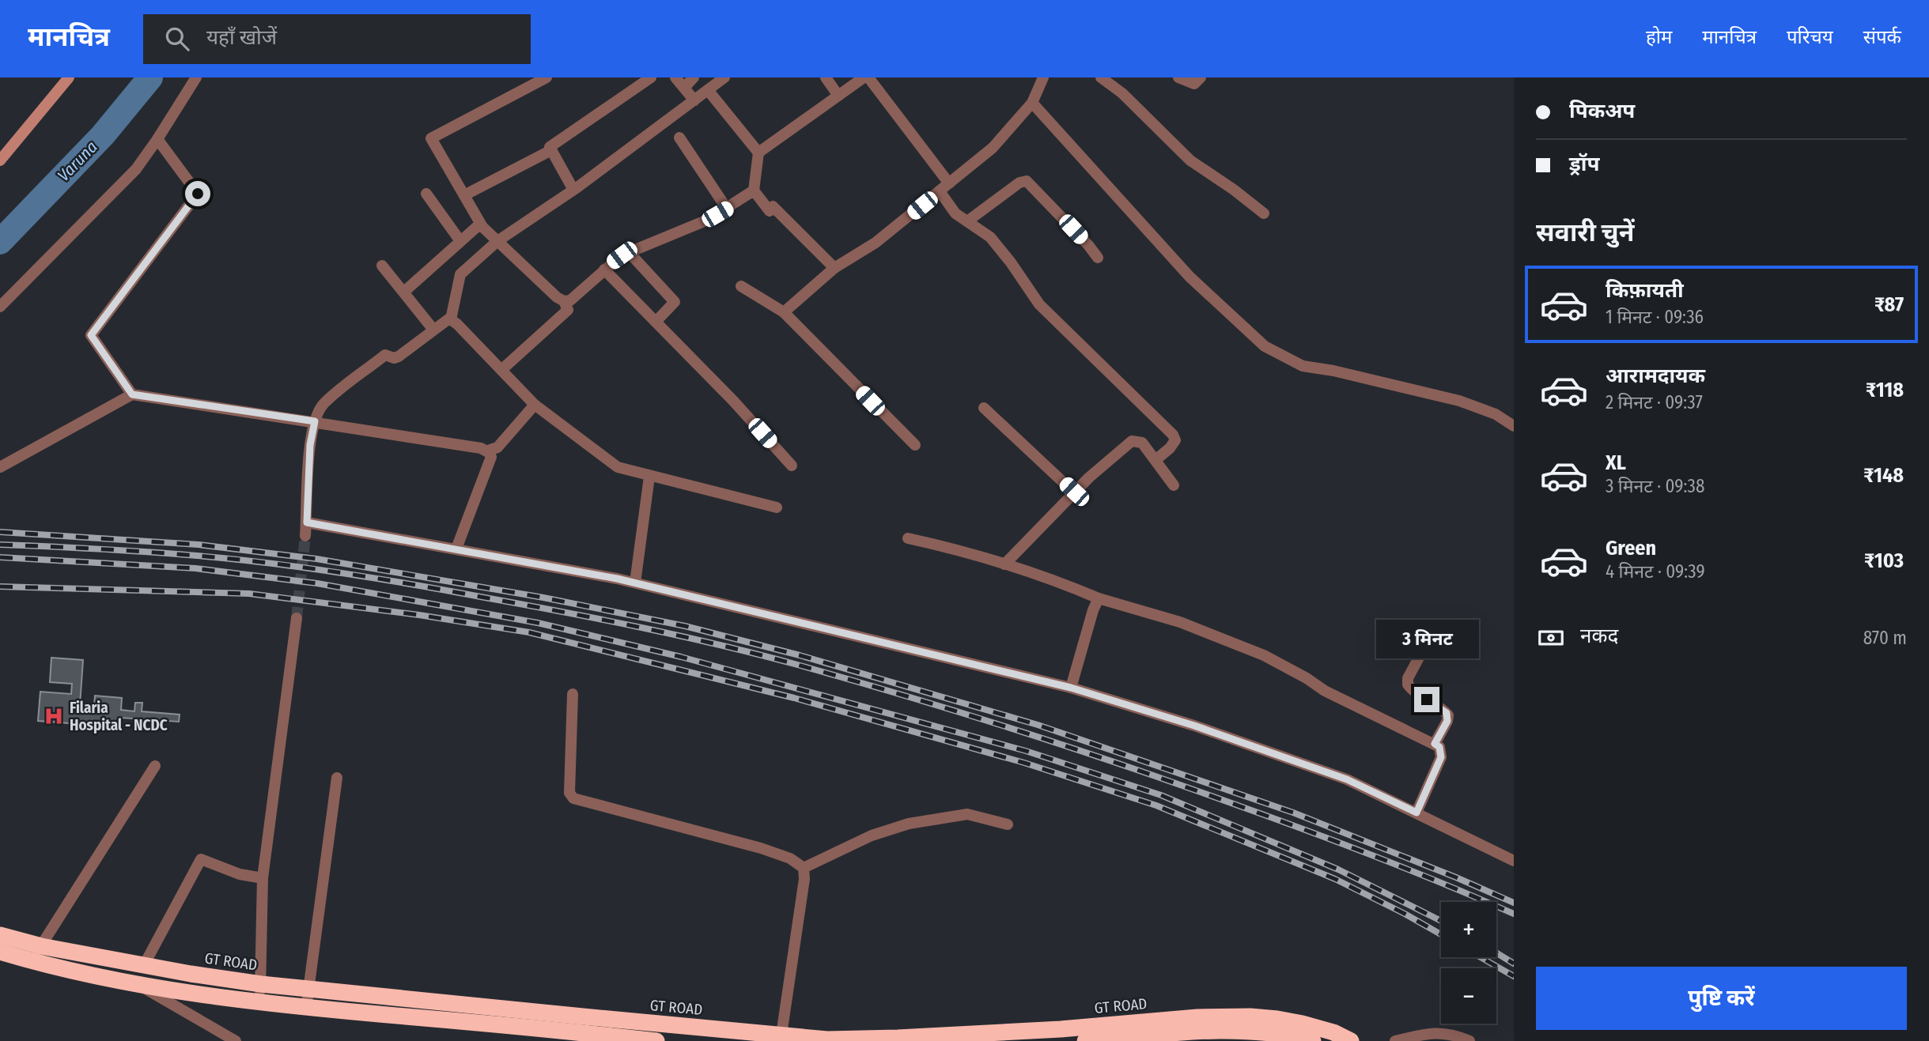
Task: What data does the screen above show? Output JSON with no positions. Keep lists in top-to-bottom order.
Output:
{
  "streets": {
    "highway": ["GT ROAD"]
  },
  "water": ["Varuna"],
  "places": {
    "hospital": ["Filaria Hospital - NCDC"]
  },
  "page": {
    "header": "मानचित्र",
    "search": "यहाँ खोजें",
    "nav": [
      "होम",
      "मानचित्र",
      "परिचय",
      "संपर्क"
    ],
    "banner": ["पिकअप", "ड्रॉप"],
    "heading": "सवारी चुनें",
    "list": [
      {
        "name": "किफ़ायती",
        "note": "1 मिनट · 09:36",
        "value": "₹87"
      },
      {
        "name": "आरामदायक",
        "note": "2 मिनट · 09:37",
        "value": "₹118"
      },
      {
        "name": "XL",
        "note": "3 मिनट · 09:38",
        "value": "₹148"
      },
      {
        "name": "Green",
        "note": "4 मिनट · 09:39",
        "value": "₹103"
      }
    ],
    "pay": ["नकद", "870 m"],
    "bubble": "3 मिनट",
    "map_buttons": ["+", "−"],
    "buttons": "पुष्टि करें"
  }
}
